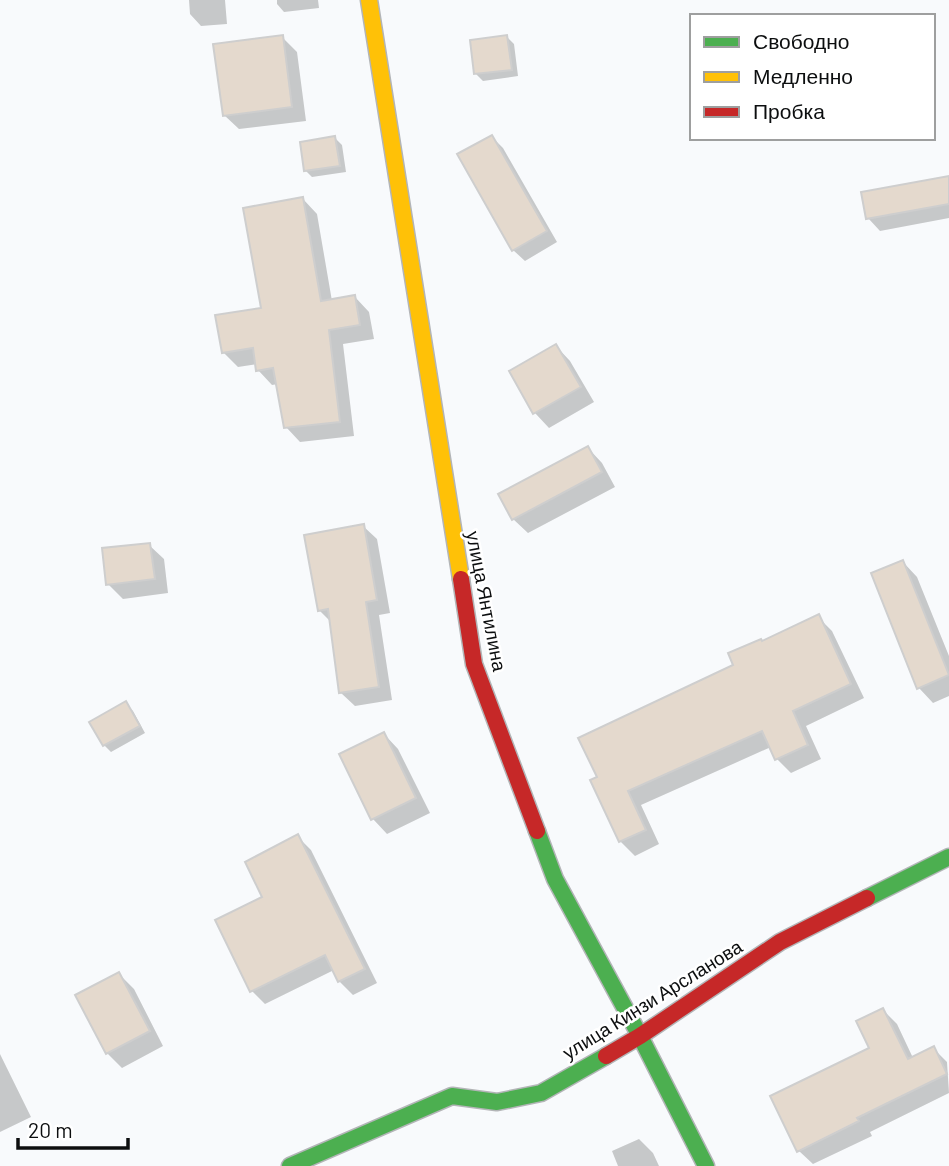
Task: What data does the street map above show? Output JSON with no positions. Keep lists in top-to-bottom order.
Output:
{
  "streets": {
    "street": ["улица Янтилина", "улица Кинзи Арсланова"]
  },
  "crossings": [
    ["улица Янтилина", "улица Кинзи Арсланова"]
  ],
  "legend": ["Свободно", "Медленно", "Пробка"],
  "scale_bar": "20 m"
}
